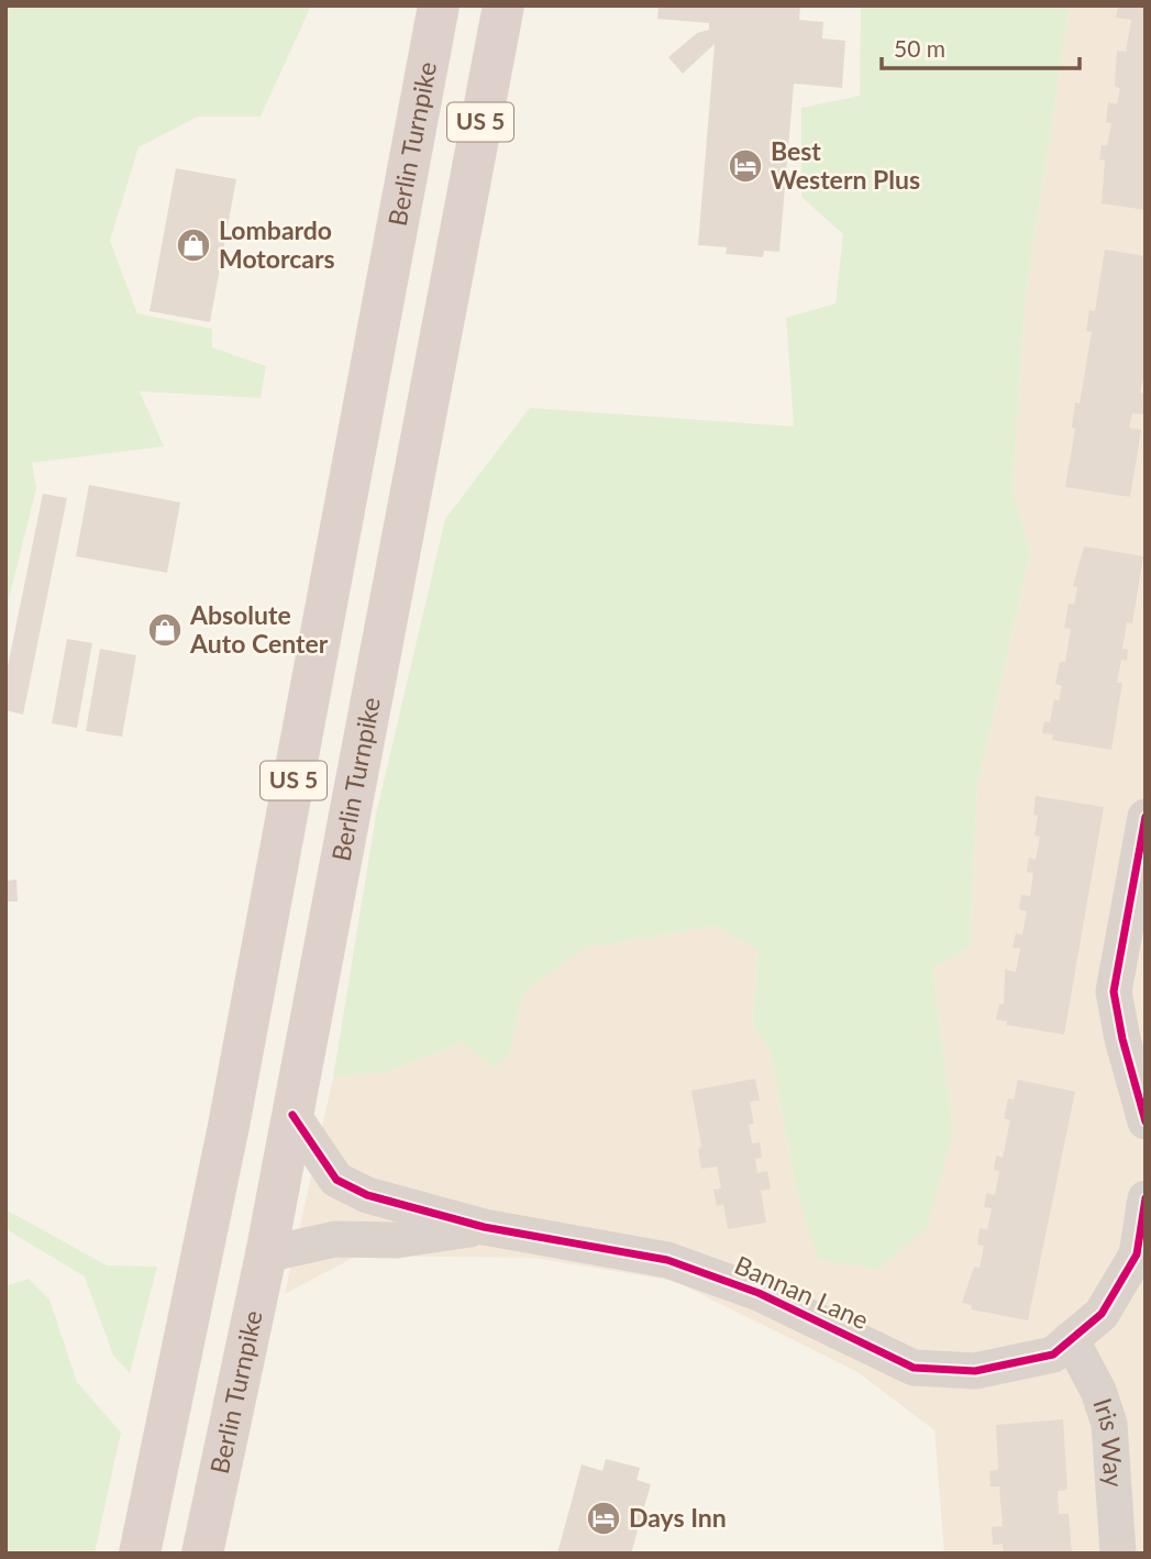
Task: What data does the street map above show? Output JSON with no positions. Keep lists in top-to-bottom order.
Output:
{
  "streets": {
    "highway": ["US 5", "Berlin Turnpike"],
    "street": ["Bannan Lane", "Iris Way"]
  },
  "crossings": [
    ["Berlin Turnpike", "Bannan Lane"],
    ["Bannan Lane", "Iris Way"]
  ],
  "places": {
    "hotel": ["Best Western Plus", "Days Inn"],
    "shop": ["Lombardo Motorcars", "Absolute Auto Center"]
  },
  "scale_bar": "50 m"
}
